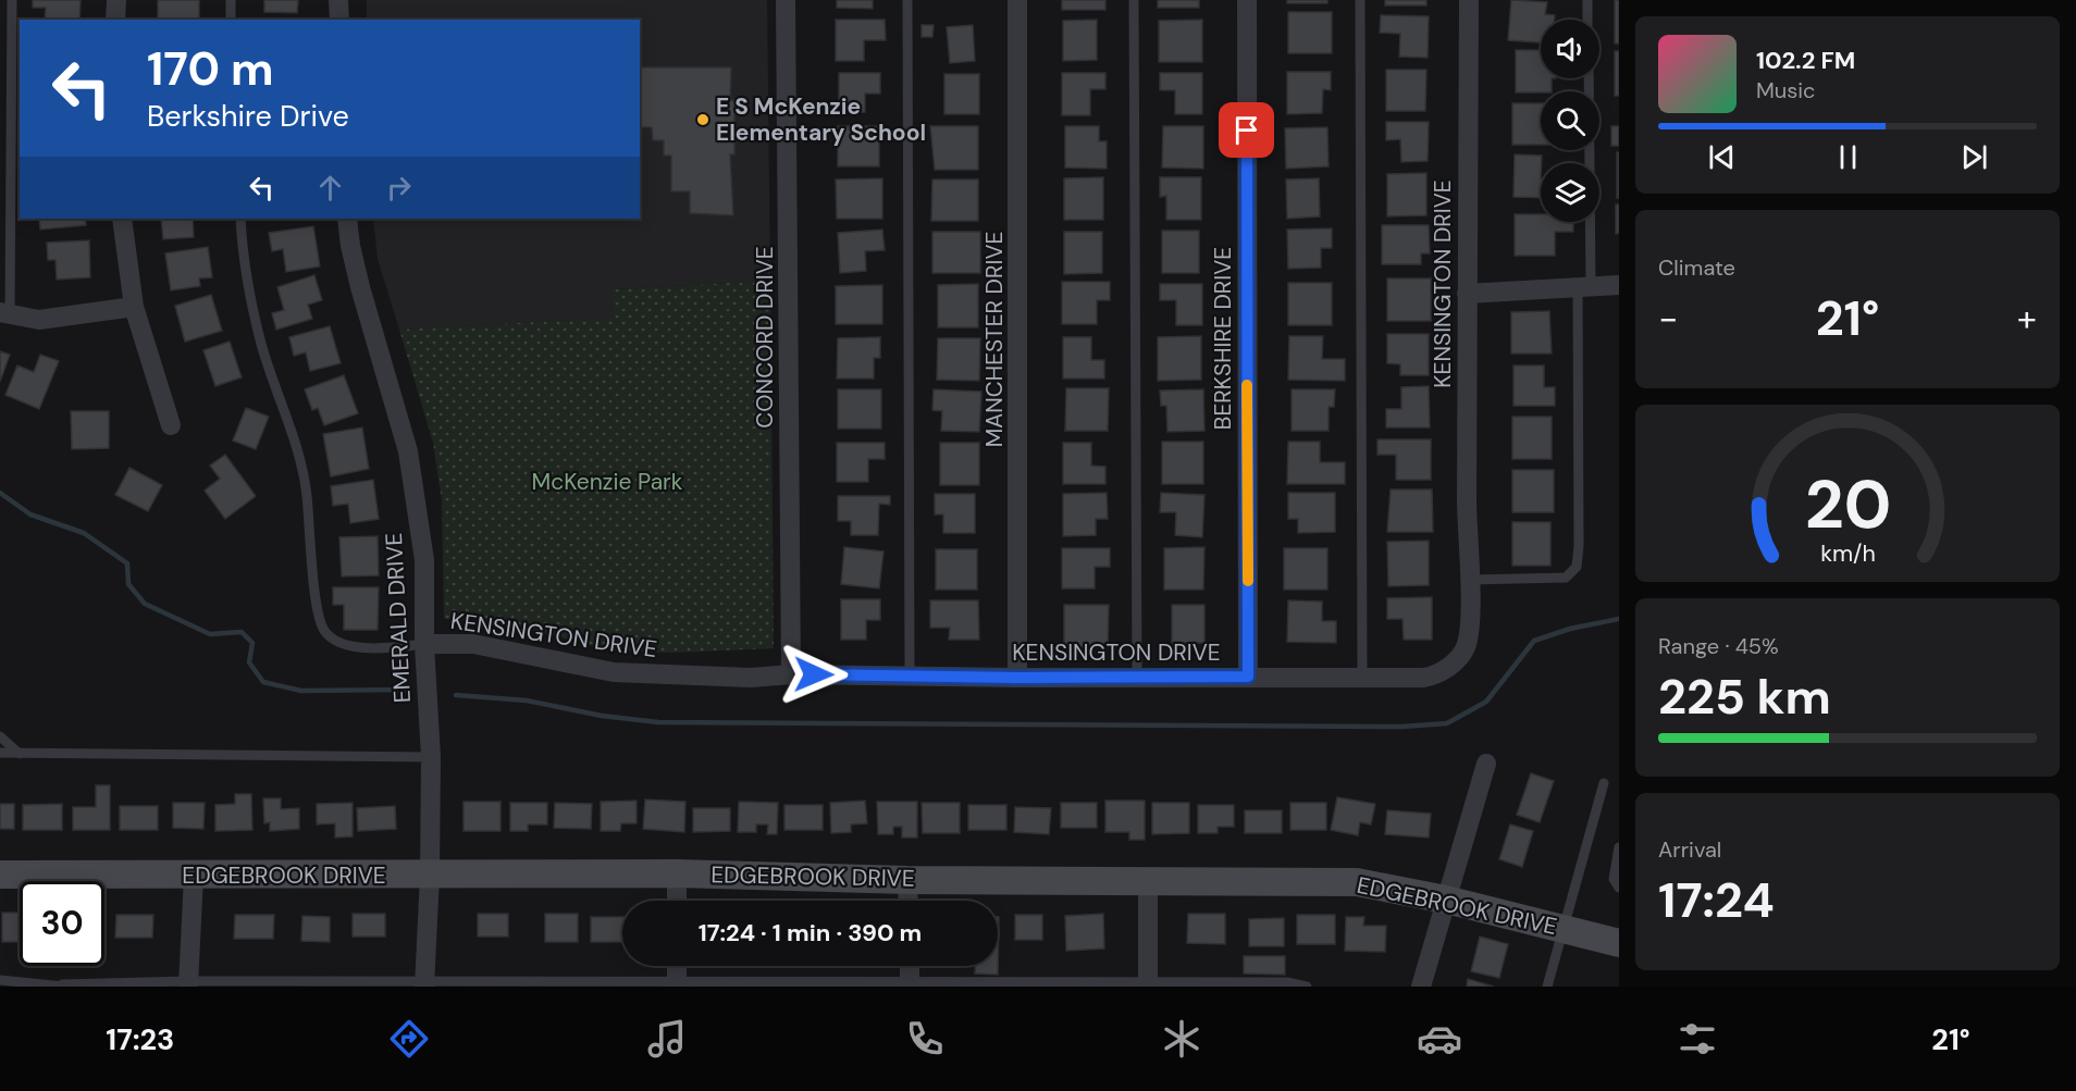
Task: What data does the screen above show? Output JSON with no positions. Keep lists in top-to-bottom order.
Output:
{
  "streets": {
    "street": [
      "KENSINGTON DRIVE",
      "CONCORD DRIVE",
      "BERKSHIRE DRIVE",
      "MANCHESTER DRIVE",
      "EMERALD DRIVE",
      "EDGEBROOK DRIVE"
    ]
  },
  "crossings": [
    ["KENSINGTON DRIVE", "CONCORD DRIVE"],
    ["KENSINGTON DRIVE", "BERKSHIRE DRIVE"],
    ["KENSINGTON DRIVE", "MANCHESTER DRIVE"],
    ["KENSINGTON DRIVE", "EMERALD DRIVE"],
    ["EMERALD DRIVE", "EDGEBROOK DRIVE"]
  ],
  "parks": ["McKenzie Park"],
  "places": ["E S McKenzie Elementary School"],
  "page": {
    "turn": ["170 m", "Berkshire Drive"],
    "song": ["102.2 FM", "Music"],
    "tile": [
      "Climate",
      ["Range · 45%", "225 km"],
      ["Arrival", "17:24"]
    ],
    "heat": ["−", "21°", "+"],
    "limit": "30",
    "trip": "17:24 · 1 min · 390 m",
    "tabs": ["17:23", "21°"],
    "gauge": ["20", "km/h"]
  }
}
